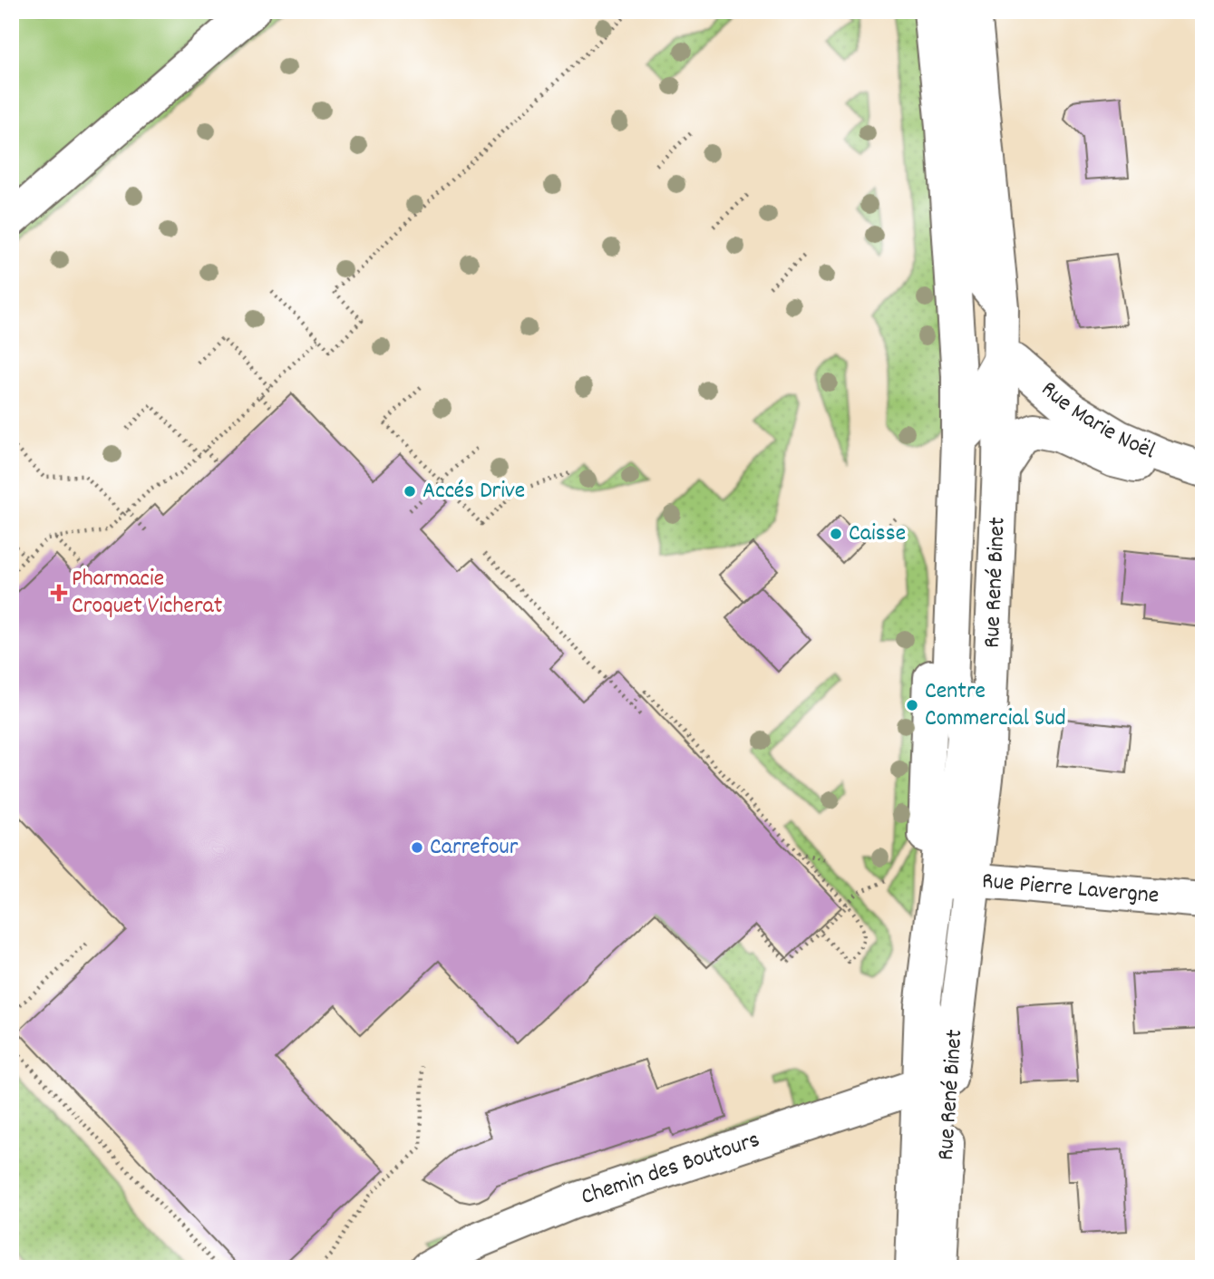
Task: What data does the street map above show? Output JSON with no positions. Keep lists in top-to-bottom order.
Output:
{
  "streets": {
    "street": [
      "Rue Marie Noël",
      "Rue René Binet",
      "Rue Pierre Lavergne",
      "Chemin des Boutours"
    ]
  },
  "crossings": [
    ["Rue Marie Noël", "Rue René Binet"],
    ["Rue René Binet", "Rue Pierre Lavergne"],
    ["Rue René Binet", "Chemin des Boutours"]
  ],
  "places": {
    "other": [
      "Accés Drive",
      "Caisse",
      "Centre Commercial Sud",
      "Carrefour"
    ],
    "health": ["Pharmacie Croquet Vicherat"]
  }
}
